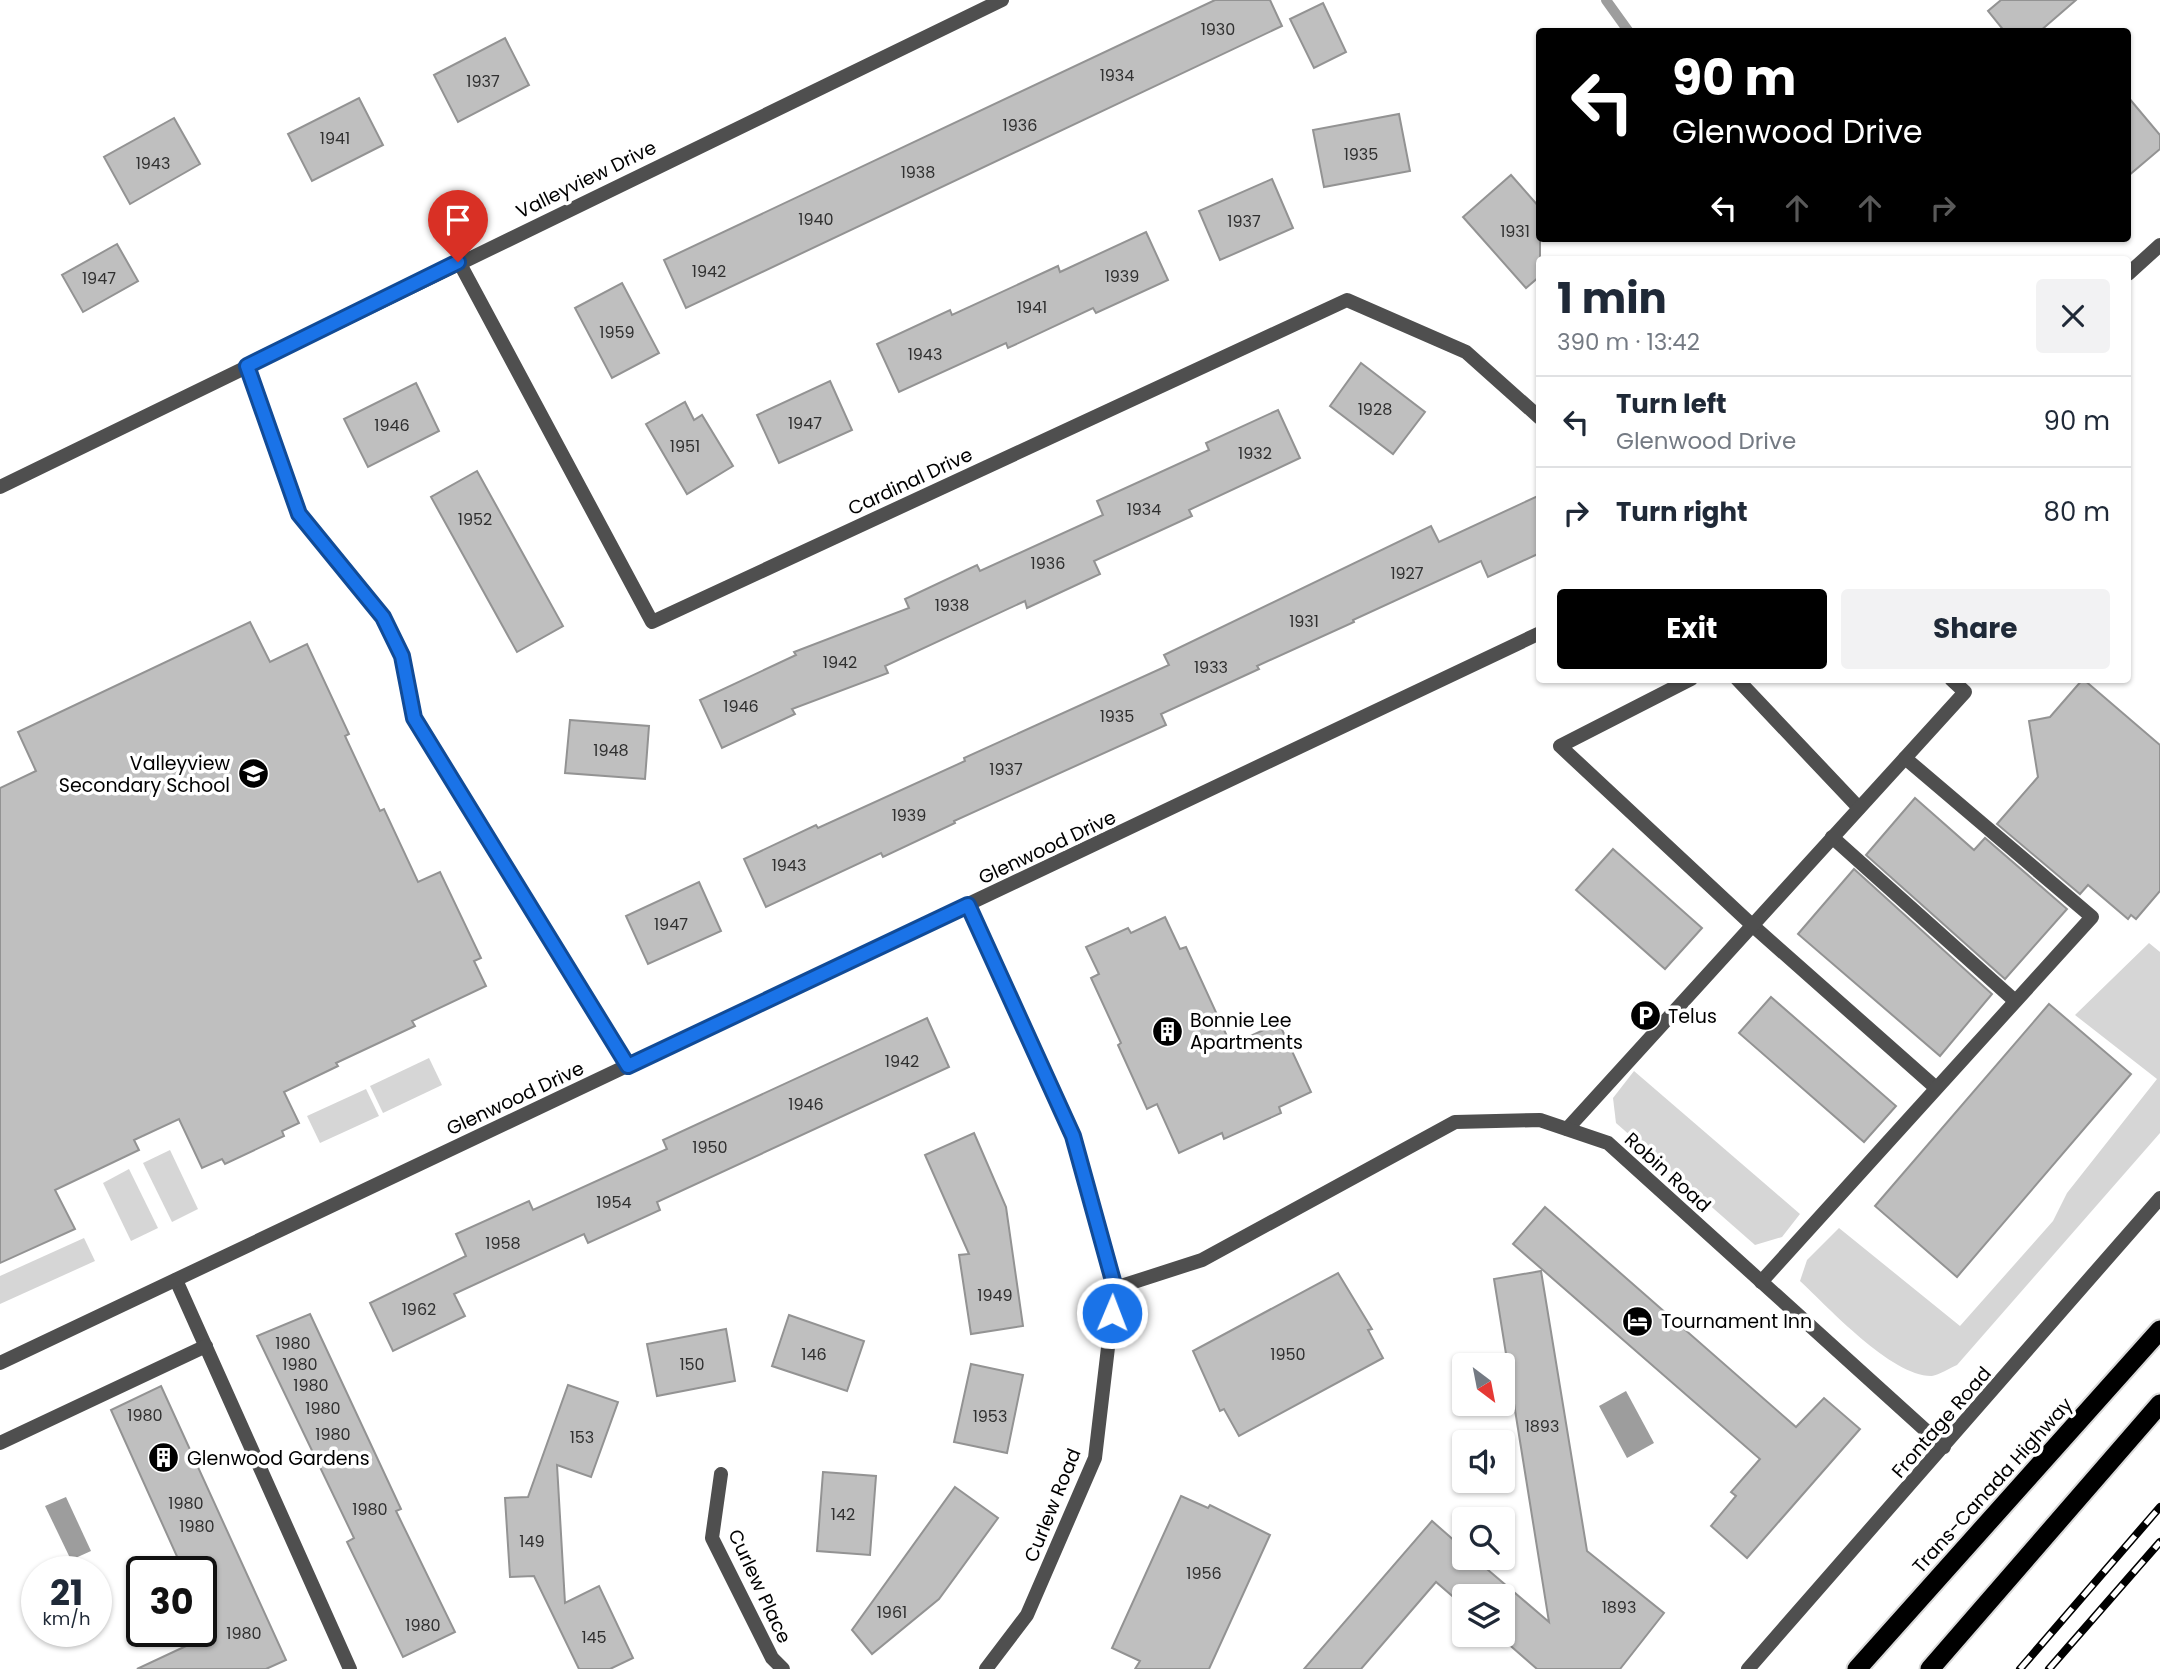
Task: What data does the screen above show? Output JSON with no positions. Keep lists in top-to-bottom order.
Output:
{
  "streets": {
    "highway": ["Trans-Canada Highway"],
    "street": [
      "Valleyview Drive",
      "Cardinal Drive",
      "Glenwood Drive",
      "Robin Road",
      "Frontage Road",
      "Curlew Road",
      "Curlew Place"
    ]
  },
  "crossings": [
    ["Valleyview Drive", "Cardinal Drive"],
    ["Glenwood Drive", "Curlew Road"],
    ["Robin Road", "Frontage Road"],
    ["Robin Road", "Curlew Road"]
  ],
  "places": {
    "school or university": ["Valleyview Secondary School"],
    "parking": ["Telus"],
    "building": ["Bonnie Lee Apartments", "Glenwood Gardens"],
    "hotel": ["Tournament Inn"]
  },
  "house_numbers": [
    "1930",
    "1934",
    "1937",
    "1936",
    "1941",
    "1935",
    "1943",
    "1938",
    "1940",
    "1937",
    "1931",
    "1942",
    "1939",
    "1947",
    "1941",
    "1959",
    "1943",
    "1928",
    "1947",
    "1946",
    "1951",
    "1932",
    "1934",
    "1952",
    "1936",
    "1927",
    "1938",
    "1931",
    "1942",
    "1933",
    "1946",
    "1935",
    "1948",
    "1937",
    "1939",
    "1943",
    "1947",
    "1942",
    "1946",
    "1950",
    "1954",
    "1958",
    "1949",
    "1962",
    "1980",
    "146",
    "1950",
    "1980",
    "150",
    "1980",
    "1980",
    "1980",
    "1953",
    "1893",
    "1980",
    "153",
    "1980",
    "1980",
    "142",
    "1980",
    "149",
    "1956",
    "1893",
    "1961",
    "1980",
    "1980",
    "145"
  ],
  "north": "bottom right",
  "page": {
    "turn": ["90 m", "Glenwood Drive"],
    "heading": ["1 min", "390 m · 13:42"],
    "list": [
      {
        "name": "Turn left",
        "note": "Glenwood Drive",
        "value": "90 m"
      },
      {
        "name": "Turn right",
        "value": "80 m"
      }
    ],
    "buttons": ["Exit", "Share"],
    "speed": "21 km/h",
    "limit": "30"
  }
}
